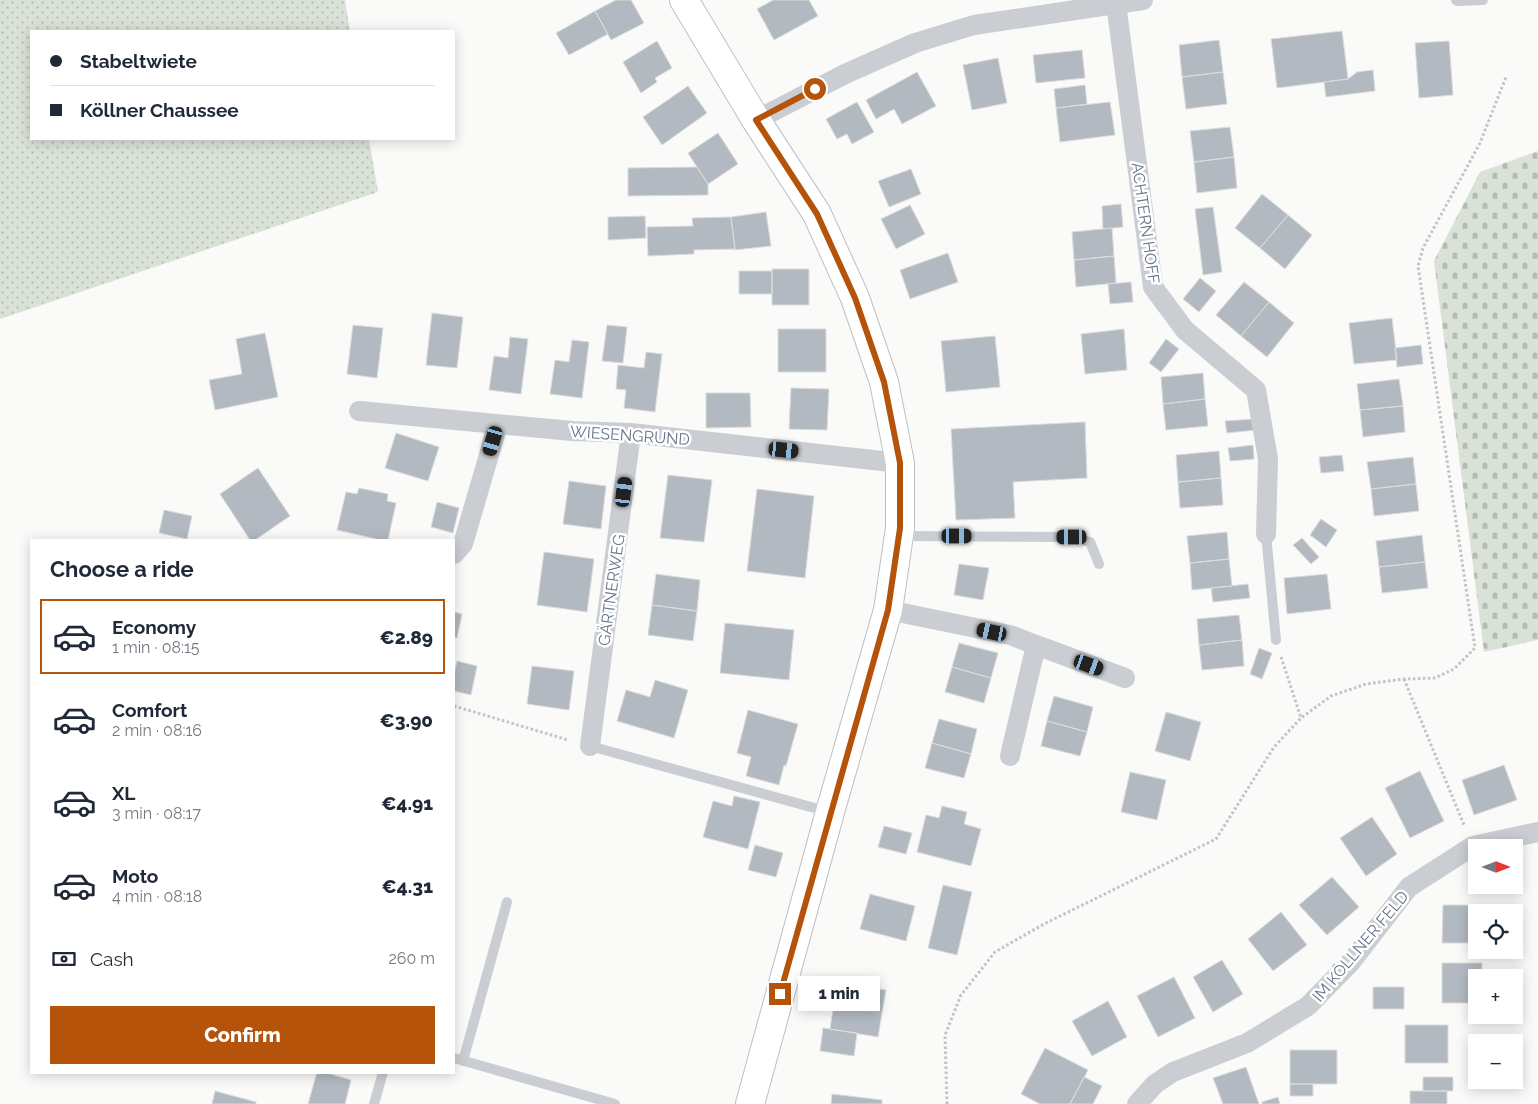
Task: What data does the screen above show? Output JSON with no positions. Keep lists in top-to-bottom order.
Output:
{
  "streets": {
    "street": [
      "ACHTERN HOFF",
      "WIESENGRUND",
      "GÄRTNERWEG",
      "IM KÖLLNER FELD"
    ]
  },
  "crossings": [
    ["WIESENGRUND", "GÄRTNERWEG"]
  ],
  "north": "right",
  "page": {
    "banner": ["Stabeltwiete", "Köllner Chaussee"],
    "heading": "Choose a ride",
    "list": [
      {
        "name": "Economy",
        "note": "1 min · 08:15",
        "value": "€2.89"
      },
      {
        "name": "Comfort",
        "note": "2 min · 08:16",
        "value": "€3.90"
      },
      {
        "name": "XL",
        "note": "3 min · 08:17",
        "value": "€4.91"
      },
      {
        "name": "Moto",
        "note": "4 min · 08:18",
        "value": "€4.31"
      }
    ],
    "map_buttons": ["+", "−"],
    "pay": ["Cash", "260 m"],
    "bubble": "1 min",
    "buttons": "Confirm"
  }
}
